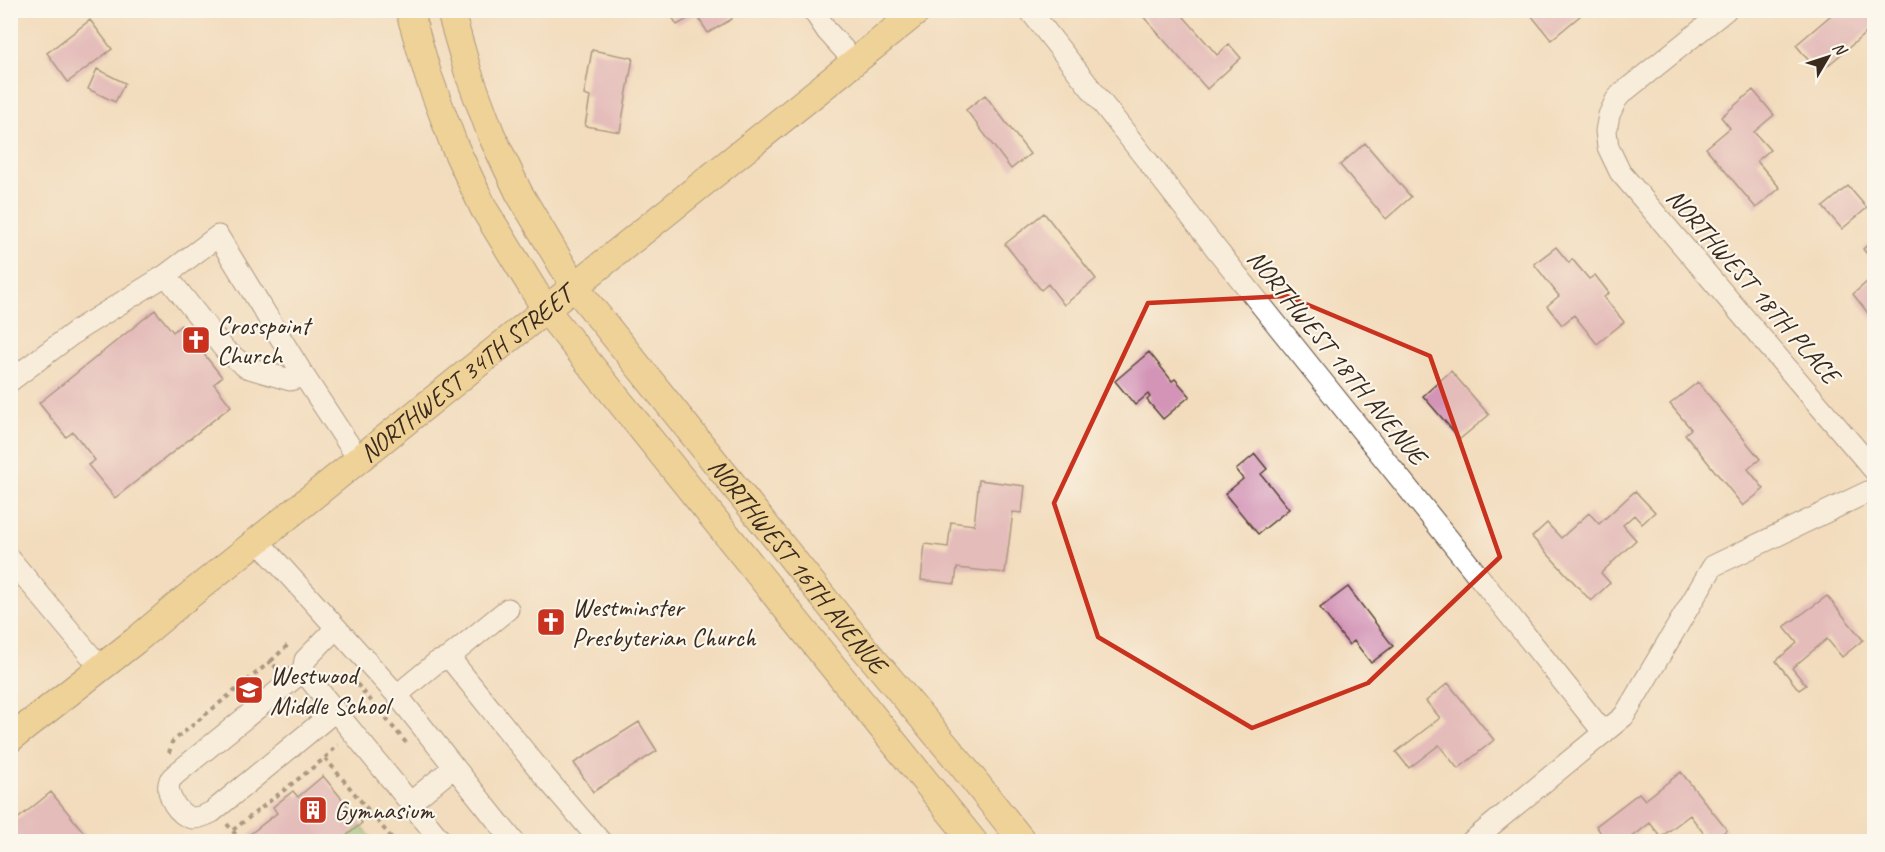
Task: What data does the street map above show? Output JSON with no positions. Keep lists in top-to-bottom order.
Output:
{
  "streets": {
    "main road": ["NORTHWEST 34TH STREET", "NORTHWEST 16TH AVENUE"],
    "street": ["NORTHWEST 18TH PLACE", "NORTHWEST 18TH AVENUE"]
  },
  "crossings": [
    ["NORTHWEST 34TH STREET", "NORTHWEST 16TH AVENUE"]
  ],
  "places": {
    "church": ["Crosspoint Church", "Westminster Presbyterian Church"],
    "school or university": ["Westwood Middle School"],
    "building": ["Gymnasium"]
  },
  "north": "top right"
}
